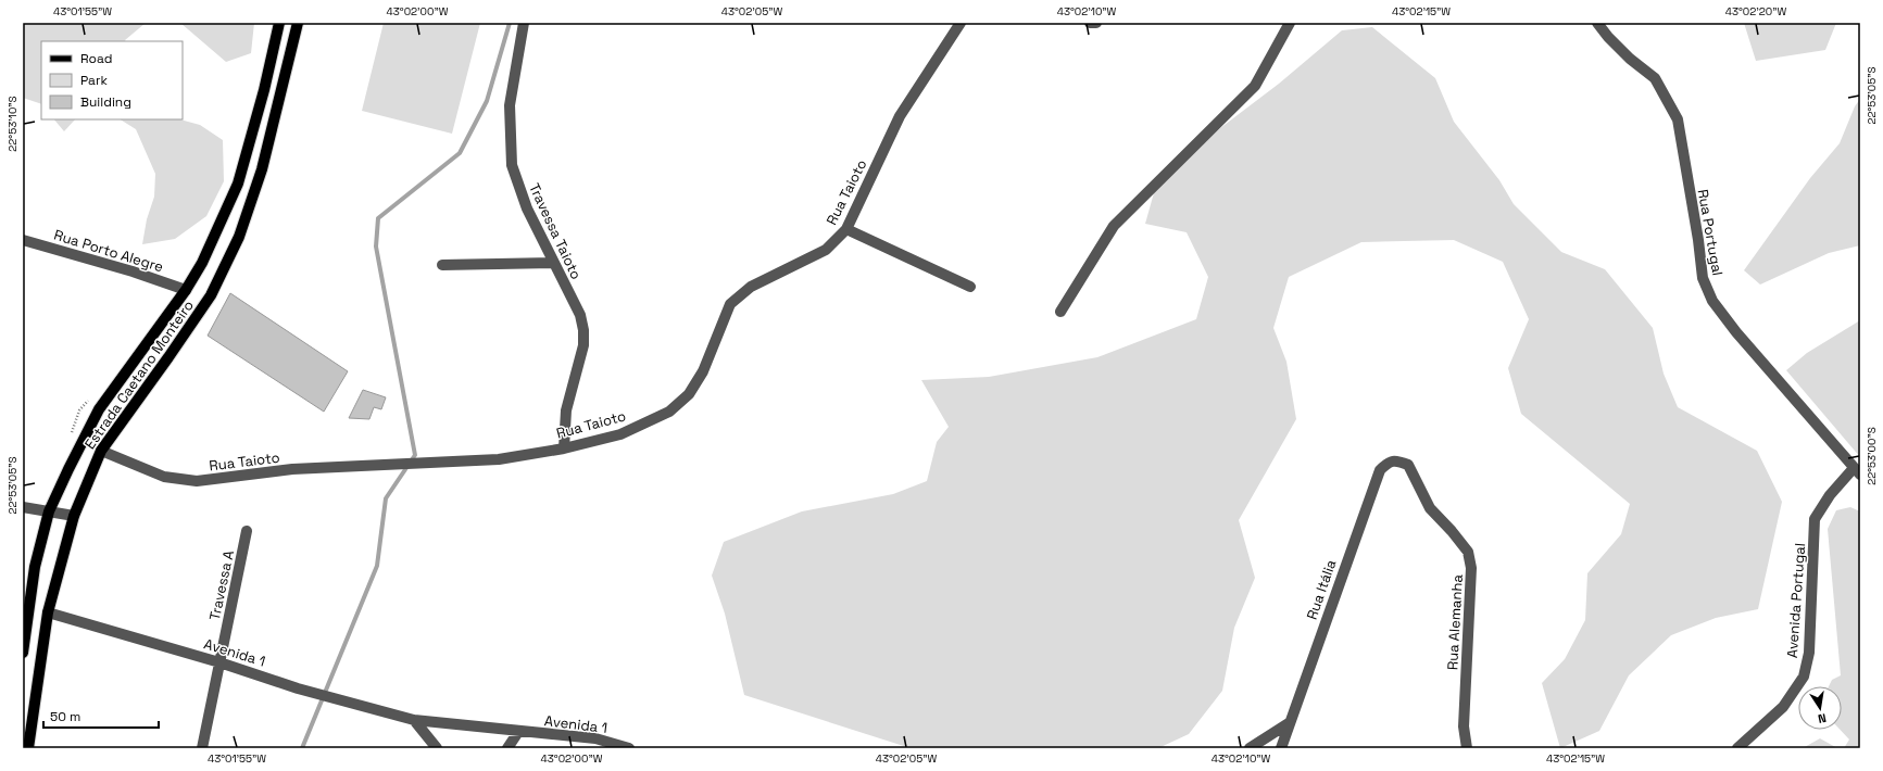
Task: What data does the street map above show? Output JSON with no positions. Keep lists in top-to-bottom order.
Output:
{
  "streets": {
    "main road": ["Estrada Caetano Monteiro"],
    "street": [
      "Rua Taioto",
      "Travessa Taioto",
      "Rua Portugal",
      "Rua Porto Alegre",
      "Travessa A",
      "Rua Itália",
      "Avenida Portugal",
      "Rua Alemanha",
      "Avenida 1"
    ]
  },
  "crossings": [
    ["Rua Taioto", "Travessa Taioto"],
    ["Rua Taioto", "Estrada Caetano Monteiro"],
    ["Rua Portugal", "Avenida Portugal"],
    ["Rua Porto Alegre", "Estrada Caetano Monteiro"],
    ["Estrada Caetano Monteiro", "Avenida 1"],
    ["Travessa A", "Avenida 1"],
    ["Rua Itália", "Rua Alemanha"]
  ],
  "legend": ["Road", "Park", "Building"],
  "scale_bar": "50 m",
  "north": "bottom",
  "coordinates": [
    "43°01'55\"W",
    "43°02'00\"W",
    "43°02'05\"W",
    "43°02'10\"W",
    "43°02'15\"W",
    "43°02'20\"W",
    "22°53'05\"S",
    "22°53'10\"S",
    "22°53'00\"S"
  ]
}
